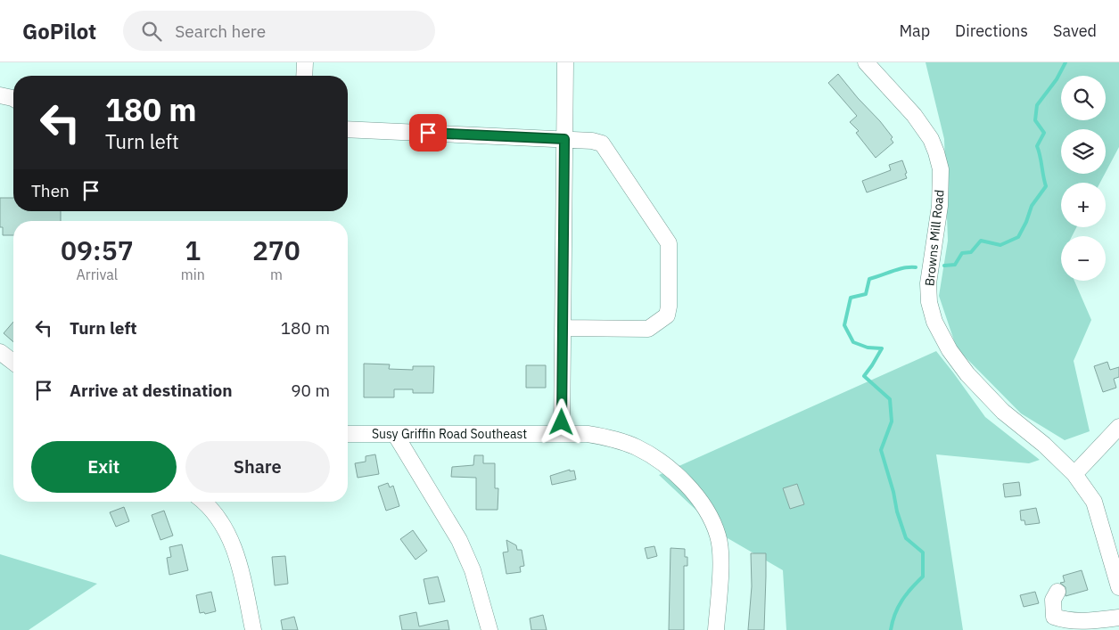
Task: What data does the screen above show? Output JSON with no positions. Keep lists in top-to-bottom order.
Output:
{
  "streets": {
    "street": ["Browns Mill Road", "Susy Griffin Road Southeast"]
  },
  "page": {
    "header": "GoPilot",
    "search": "Search here",
    "nav": ["Map", "Directions", "Saved"],
    "map_buttons": ["+", "−"],
    "turn": ["180 m", "Turn left"],
    "then": "Then",
    "eta": [
      "09:57",
      "Arrival",
      "1",
      "min",
      "270",
      "m"
    ],
    "list": [
      {
        "name": "Turn left",
        "value": "180 m"
      },
      {
        "name": "Arrive at destination",
        "value": "90 m"
      }
    ],
    "buttons": ["Exit", "Share"]
  }
}
